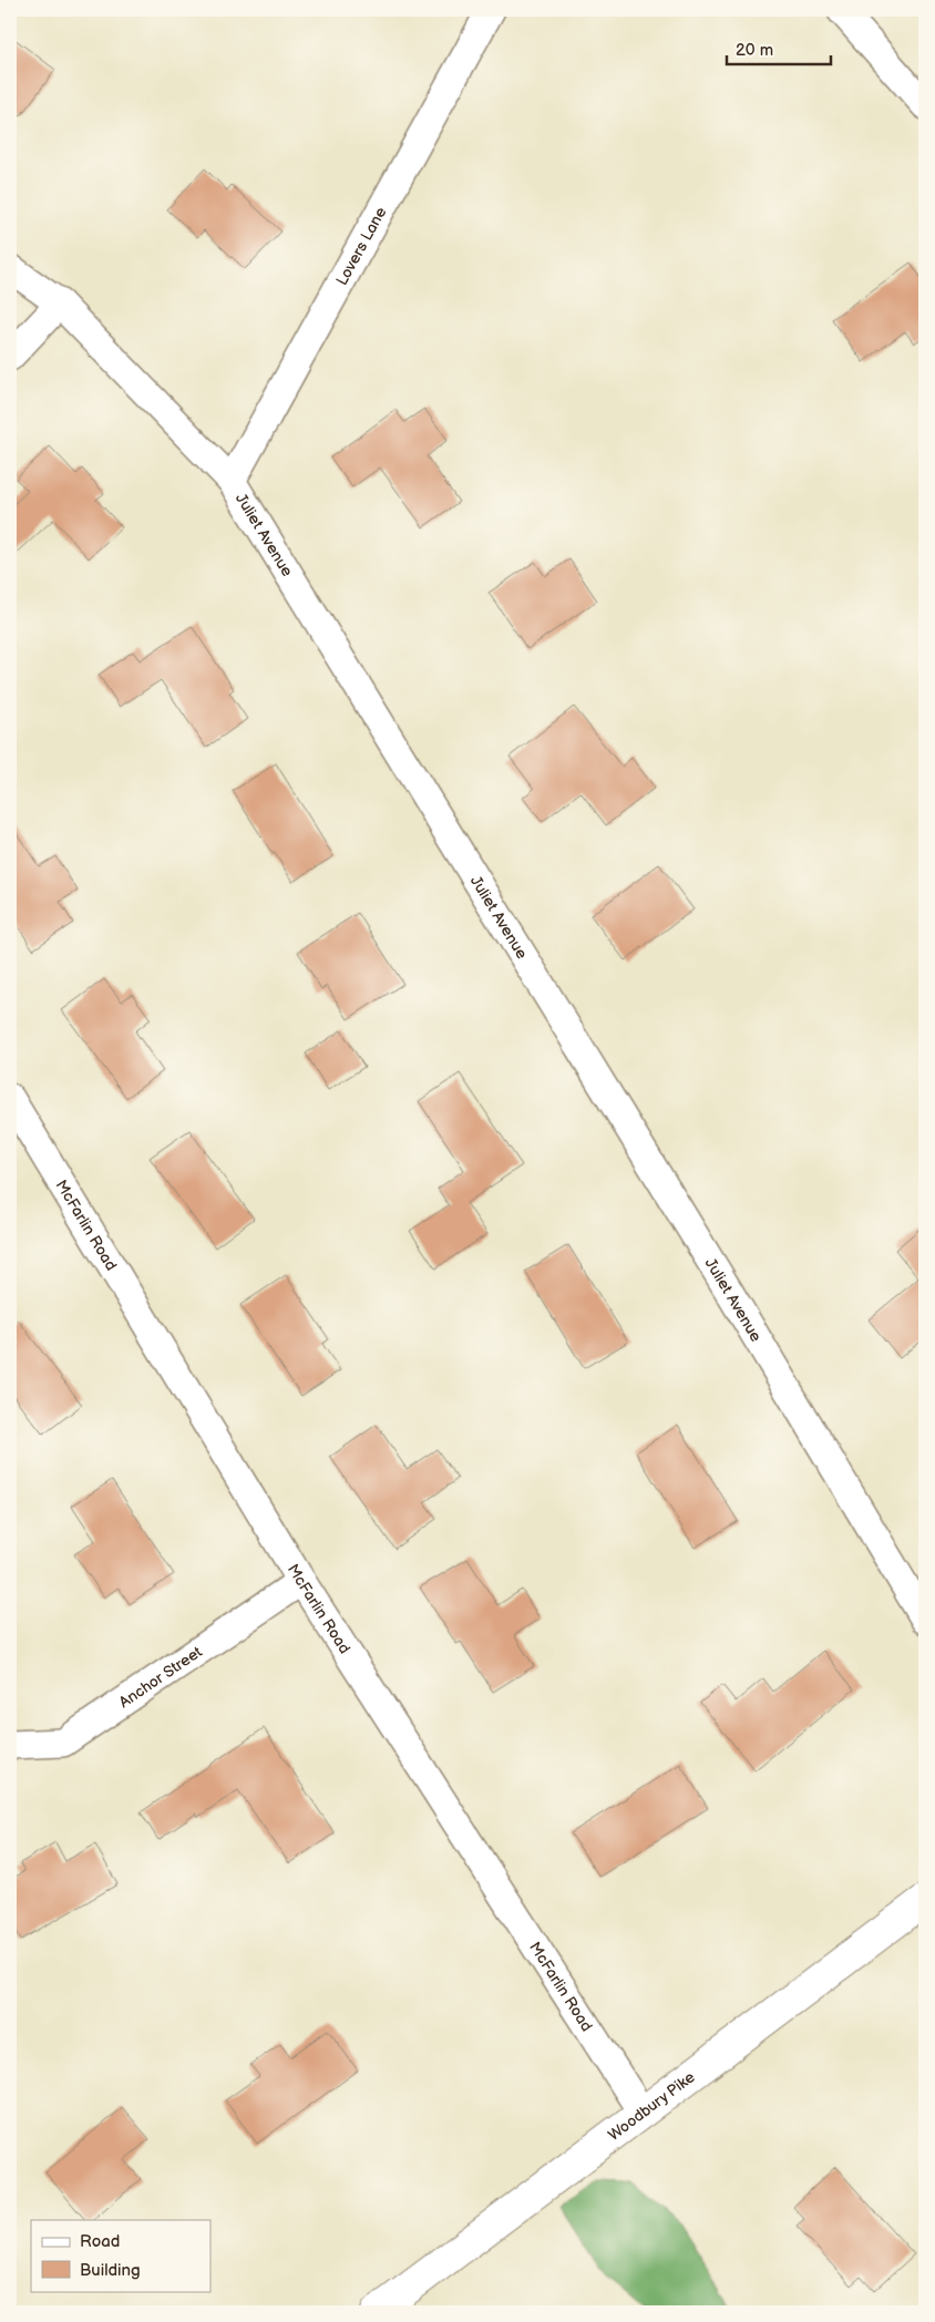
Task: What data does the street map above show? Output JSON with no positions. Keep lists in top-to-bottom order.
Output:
{
  "streets": {
    "street": [
      "Lovers Lane",
      "Juliet Avenue",
      "McFarlin Road",
      "Anchor Street",
      "Woodbury Pike"
    ]
  },
  "crossings": [
    ["Lovers Lane", "Juliet Avenue"],
    ["McFarlin Road", "Anchor Street"],
    ["McFarlin Road", "Woodbury Pike"]
  ],
  "legend": ["Road", "Building"],
  "scale_bar": "20 m"
}
